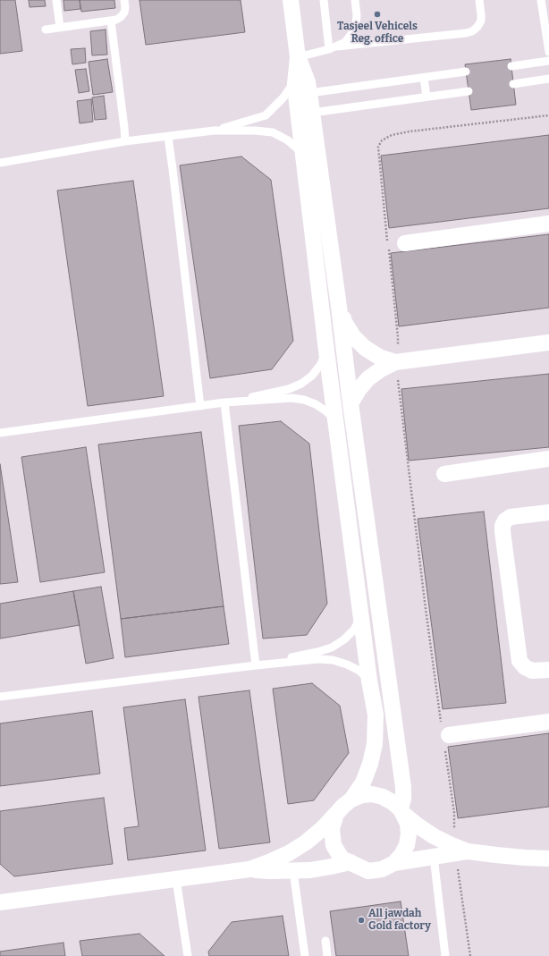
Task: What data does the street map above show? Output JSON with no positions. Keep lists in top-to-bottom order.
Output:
{
  "places": ["Tasjeel Vehicels Reg. office", "All jawdah Gold factory"]
}
